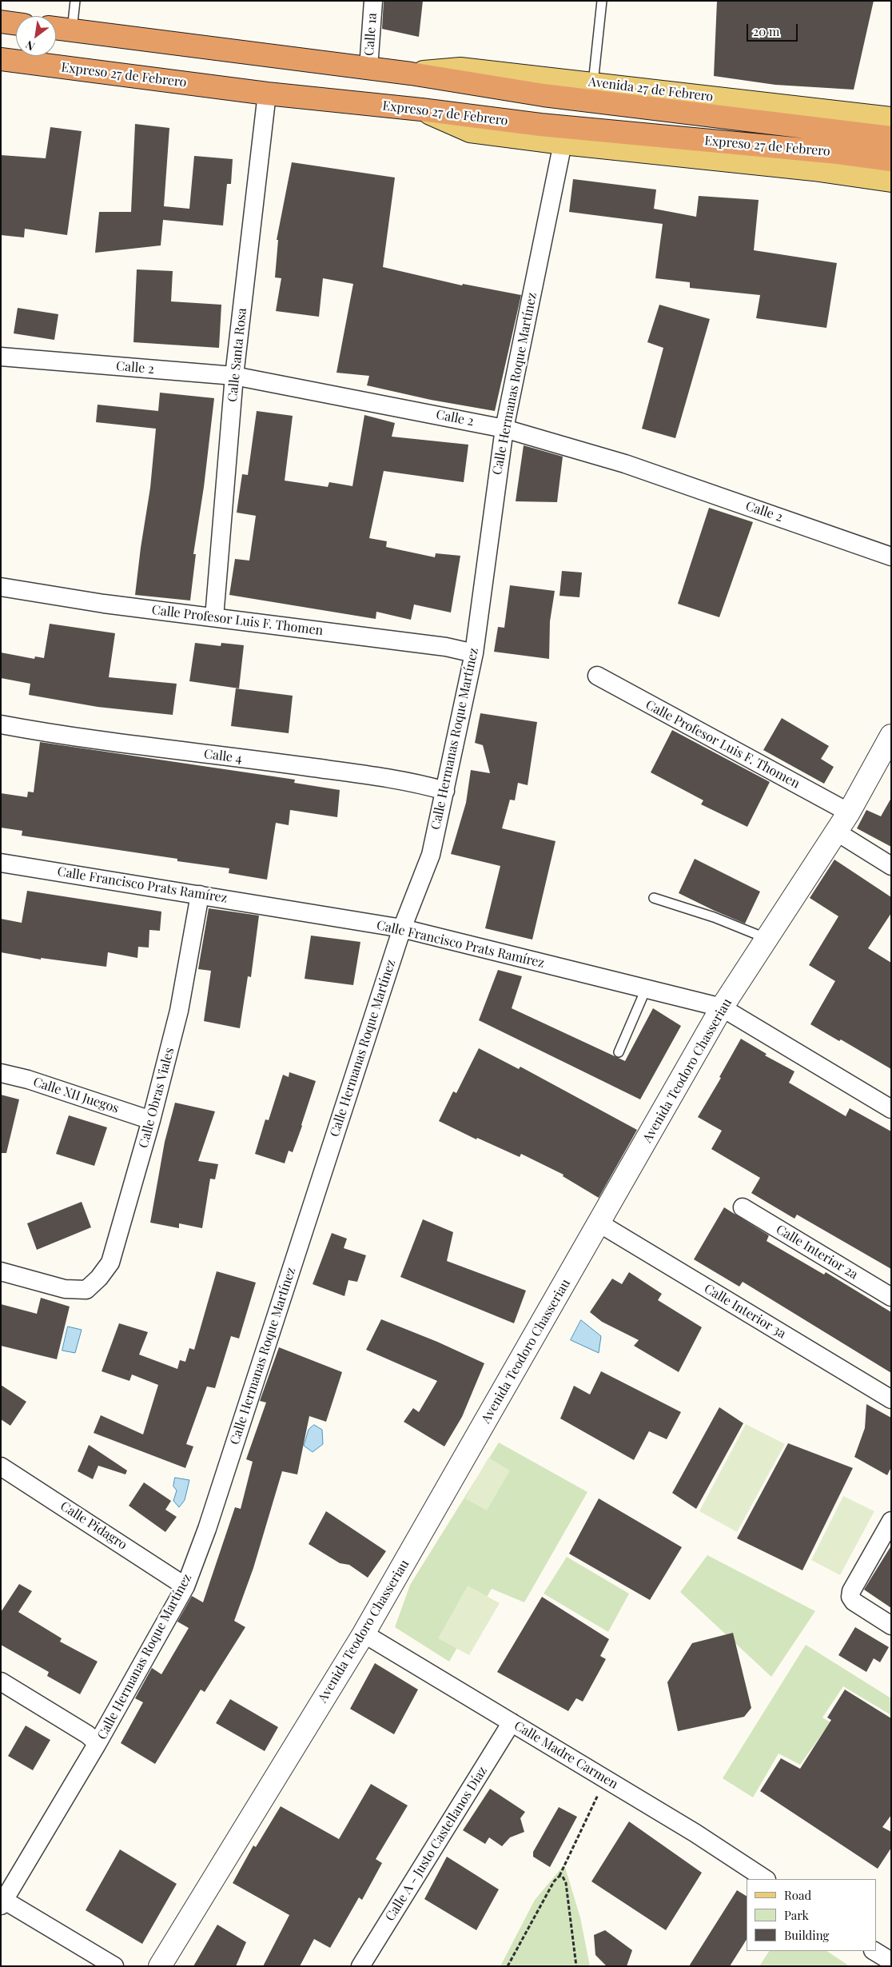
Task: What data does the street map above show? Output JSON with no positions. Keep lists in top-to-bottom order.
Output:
{
  "streets": {
    "highway": ["Expreso 27 de Febrero"],
    "main road": ["Avenida 27 de Febrero"],
    "street": [
      "Calle 1a",
      "Calle Santa Rosa",
      "Calle 2",
      "Calle Hermanas Roque Martínez",
      "Calle Profesor Luis F. Thomen",
      "Calle 4",
      "Calle Francisco Prats Ramírez",
      "Avenida Teodoro Chasseriau",
      "Calle XII Juegos",
      "Calle Obras Viales",
      "Calle Interior 2a",
      "Calle Interior 3a",
      "Calle Pidagro",
      "Calle Madre Carmen",
      "Calle A - Justo Castellanos Díaz"
    ]
  },
  "crossings": [
    ["Calle 1a", "Expreso 27 de Febrero"],
    ["Expreso 27 de Febrero", "Avenida 27 de Febrero"],
    ["Expreso 27 de Febrero", "Calle Santa Rosa"],
    ["Calle Santa Rosa", "Calle 2"],
    ["Calle Santa Rosa", "Calle Profesor Luis F. Thomen"],
    ["Calle 2", "Calle Hermanas Roque Martínez"],
    ["Calle Hermanas Roque Martínez", "Calle Profesor Luis F. Thomen"],
    ["Calle Hermanas Roque Martínez", "Calle 4"],
    ["Calle Hermanas Roque Martínez", "Calle Francisco Prats Ramírez"],
    ["Calle Hermanas Roque Martínez", "Calle Pidagro"],
    ["Calle Profesor Luis F. Thomen", "Avenida Teodoro Chasseriau"],
    ["Calle Francisco Prats Ramírez", "Avenida Teodoro Chasseriau"],
    ["Calle Francisco Prats Ramírez", "Calle Obras Viales"],
    ["Avenida Teodoro Chasseriau", "Calle Interior 3a"],
    ["Avenida Teodoro Chasseriau", "Calle Madre Carmen"],
    ["Calle XII Juegos", "Calle Obras Viales"],
    ["Calle Madre Carmen", "Calle A - Justo Castellanos Díaz"]
  ],
  "legend": ["Road", "Park", "Building"],
  "scale_bar": "20 m",
  "north": "bottom left"
}
